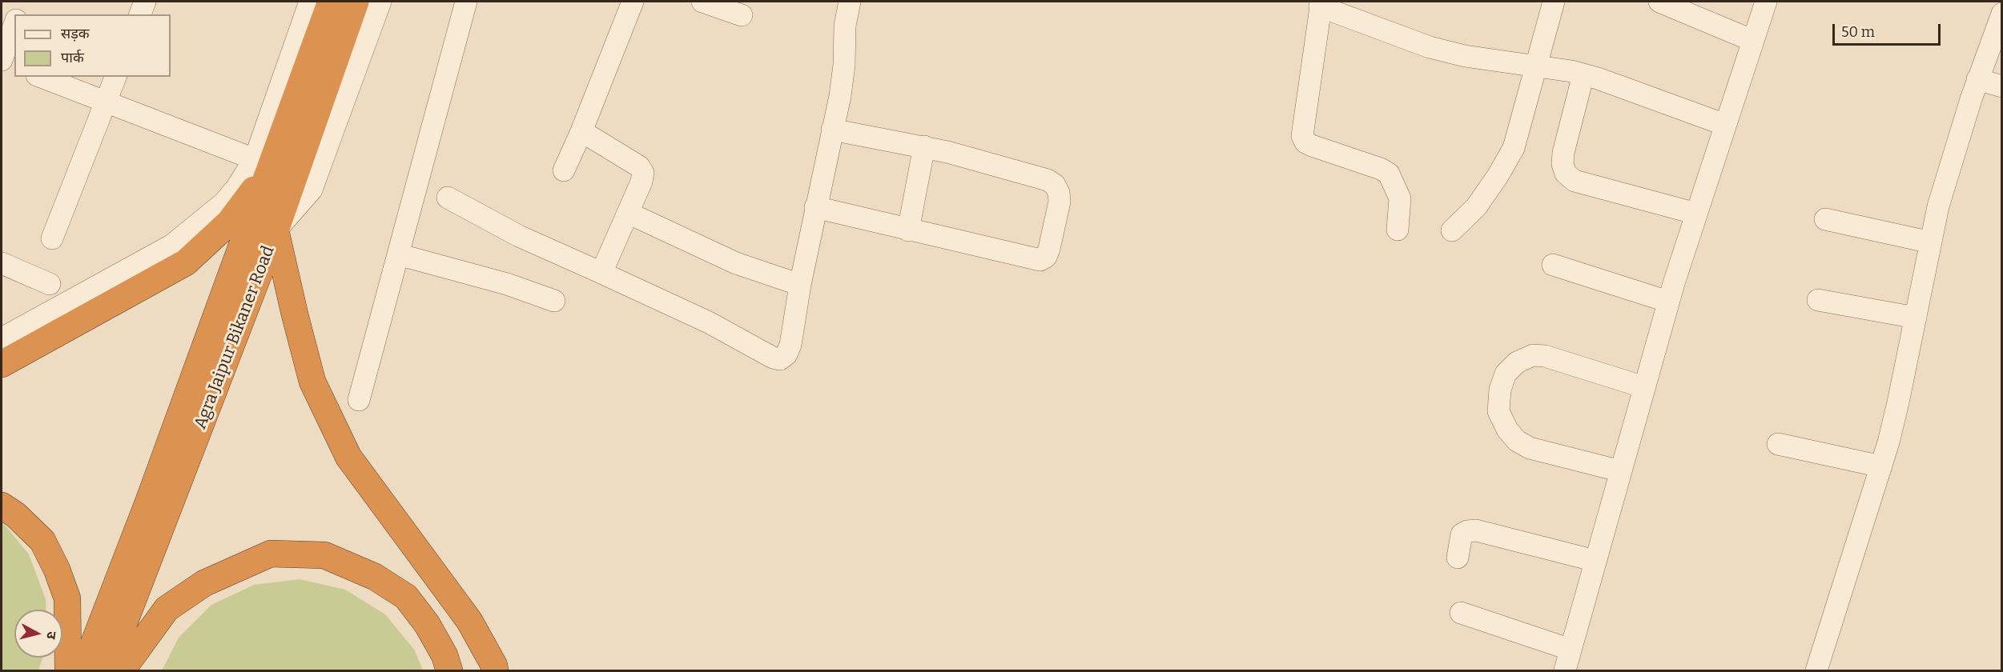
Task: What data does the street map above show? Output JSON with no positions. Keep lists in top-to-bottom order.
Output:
{
  "streets": {
    "highway": ["Agra Jaipur Bikaner Road"]
  },
  "legend": ["सड़क", "पार्क"],
  "scale_bar": "50 m",
  "north": "right"
}
